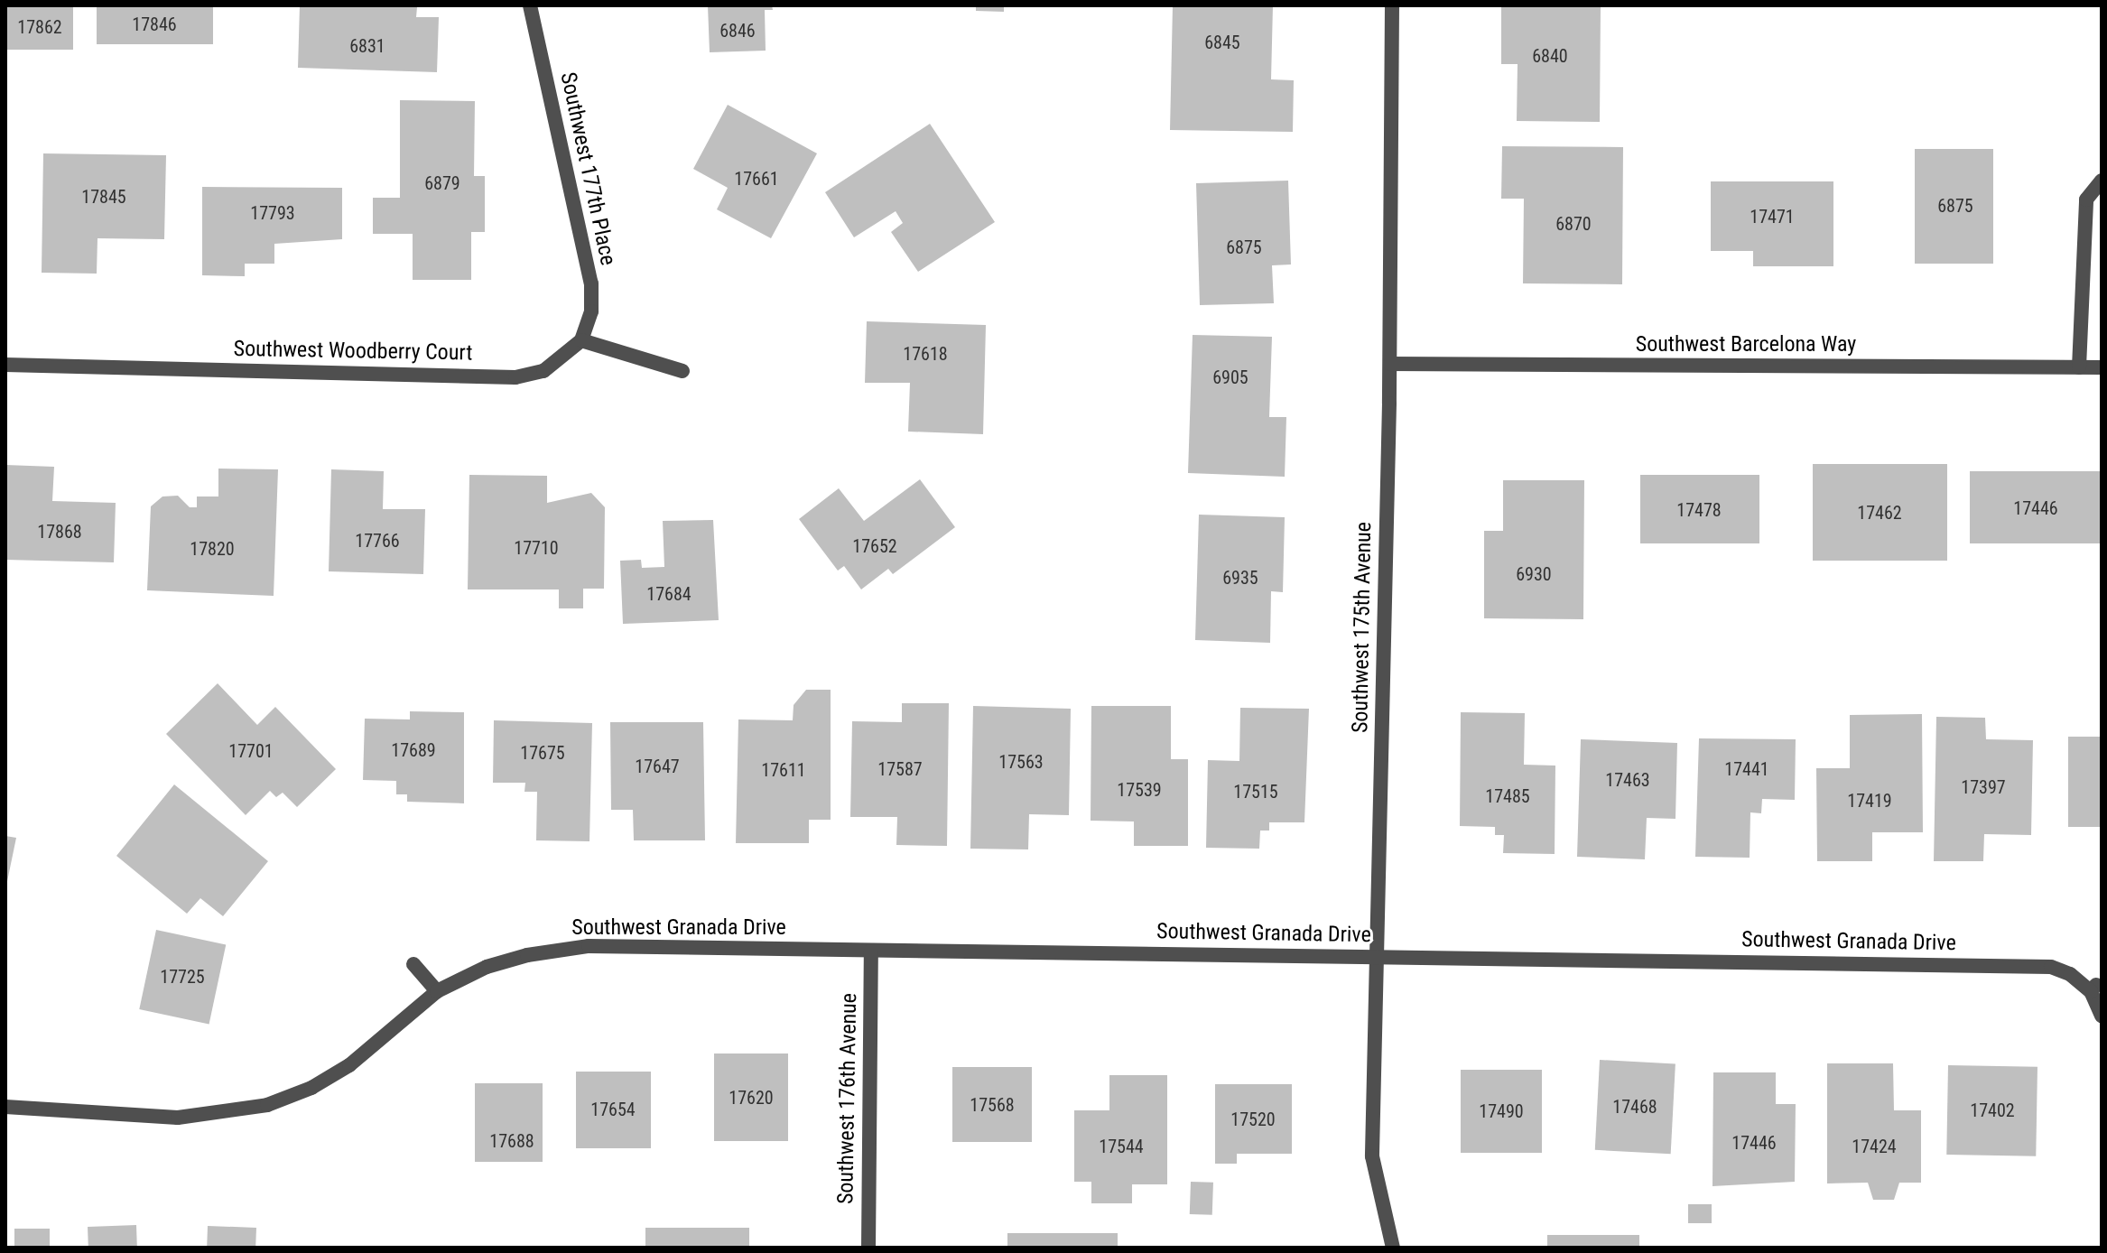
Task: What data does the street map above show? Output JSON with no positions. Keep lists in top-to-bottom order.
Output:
{
  "streets": {
    "street": [
      "Southwest 177th Place",
      "Southwest Barcelona Way",
      "Southwest Woodberry Court",
      "Southwest 175th Avenue",
      "Southwest Granada Drive",
      "Southwest 176th Avenue"
    ]
  },
  "crossings": [
    ["Southwest 177th Place", "Southwest Woodberry Court"],
    ["Southwest Barcelona Way", "Southwest 175th Avenue"],
    ["Southwest 175th Avenue", "Southwest Granada Drive"],
    ["Southwest Granada Drive", "Southwest 176th Avenue"]
  ],
  "house_numbers": [
    "17846",
    "17862",
    "6846",
    "6845",
    "6831",
    "6840",
    "17661",
    "6879",
    "17845",
    "6875",
    "17793",
    "17471",
    "6870",
    "6875",
    "17618",
    "6905",
    "17446",
    "17478",
    "17462",
    "17868",
    "17766",
    "17652",
    "17710",
    "17820",
    "6930",
    "6935",
    "17684",
    "17689",
    "17701",
    "17675",
    "17563",
    "17647",
    "17587",
    "17441",
    "17611",
    "17463",
    "17397",
    "17539",
    "17515",
    "17485",
    "17419",
    "17725",
    "17620",
    "17568",
    "17468",
    "17654",
    "17402",
    "17490",
    "17520",
    "17688",
    "17446",
    "17544",
    "17424"
  ]
}
